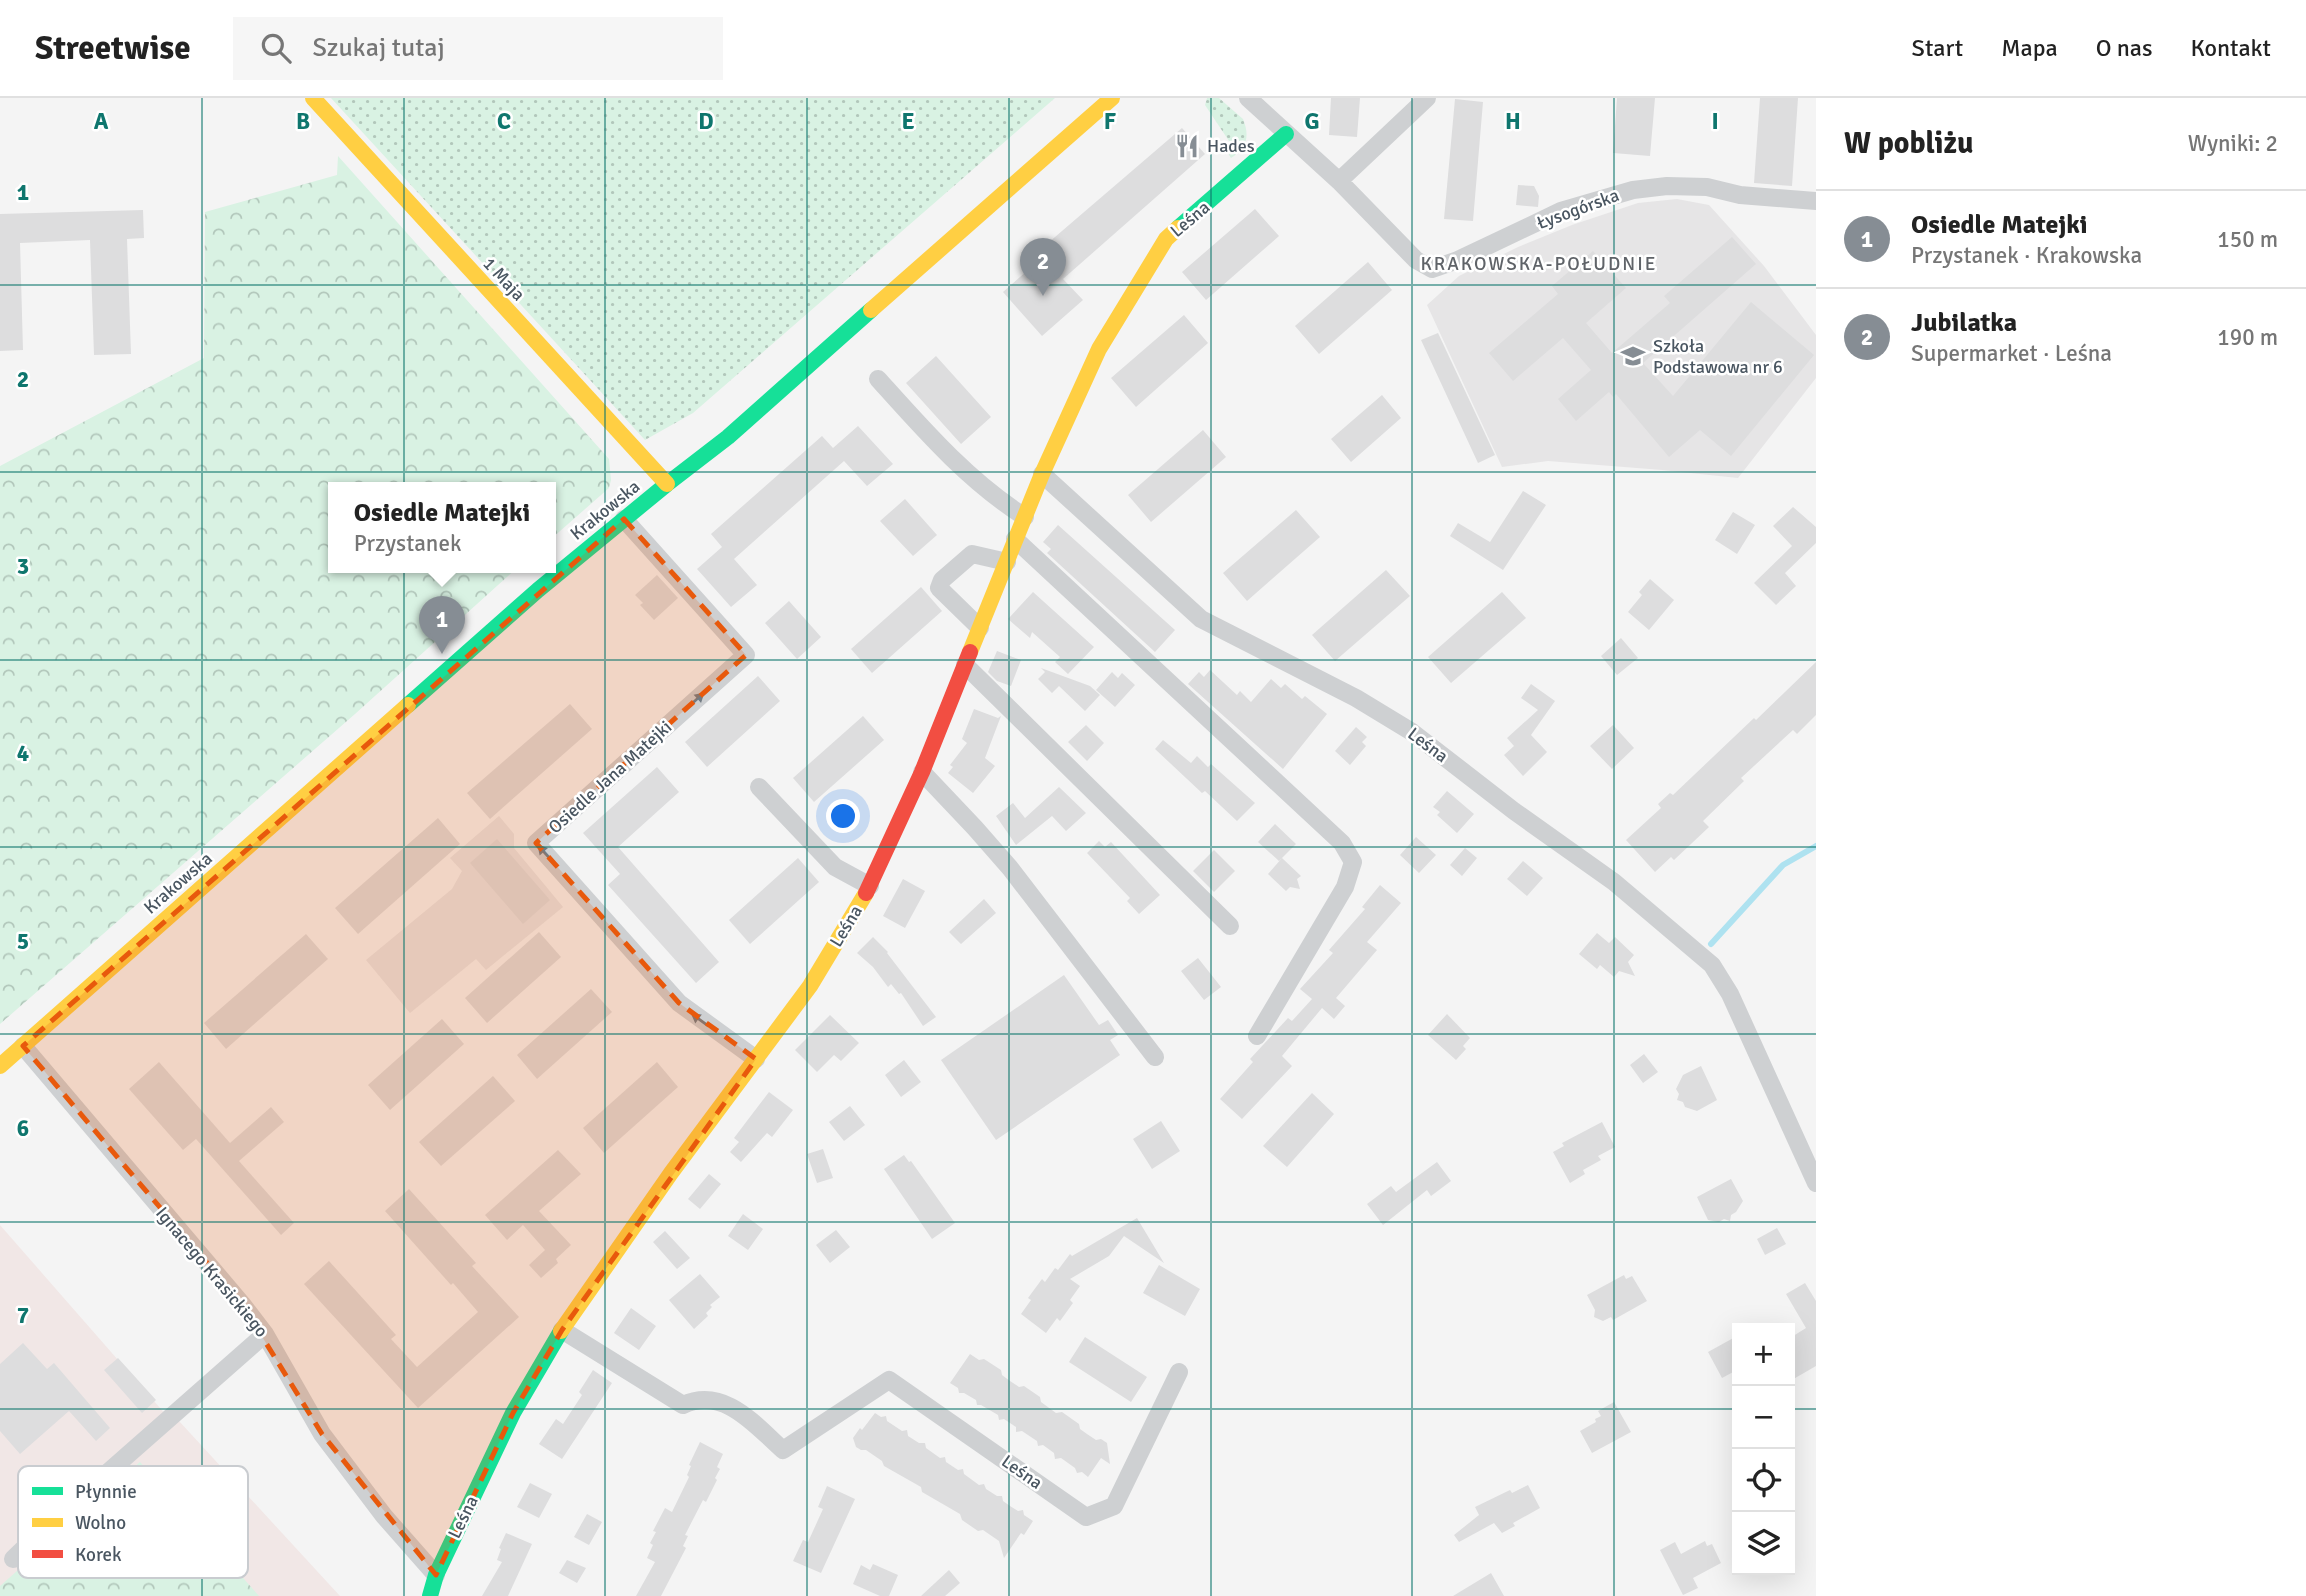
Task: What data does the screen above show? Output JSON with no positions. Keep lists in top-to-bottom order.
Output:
{
  "streets": {
    "street": [
      "Łysogórska",
      "Leśna",
      "1 Maja",
      "Krakowska",
      "Osiedle Jana Matejki",
      "Ignacego Krasickiego"
    ]
  },
  "crossings": [
    ["Łysogórska", "Leśna"],
    ["Leśna", "Osiedle Jana Matejki"],
    ["Leśna", "Ignacego Krasickiego"],
    ["1 Maja", "Krakowska"],
    ["Krakowska", "Osiedle Jana Matejki"],
    ["Krakowska", "Ignacego Krasickiego"]
  ],
  "districts": ["KRAKOWSKA-POŁUDNIE"],
  "places": {
    "restaurant": ["Hades"],
    "school or university": ["Szkoła Podstawowa nr 6"]
  },
  "legend": ["Płynnie", "Wolno", "Korek"],
  "page": {
    "header": "Streetwise",
    "search": "Szukaj tutaj",
    "nav": [
      "Start",
      "Mapa",
      "O nas",
      "Kontakt"
    ],
    "heading": ["W pobliżu", "Wyniki: 2"],
    "list": [
      {
        "mark": "1",
        "name": "Osiedle Matejki",
        "note": "Przystanek · Krakowska",
        "value": "150 m"
      },
      {
        "mark": "2",
        "name": "Jubilatka",
        "note": "Supermarket · Leśna",
        "value": "190 m"
      }
    ],
    "pins": ["2", "1"],
    "popup": ["Osiedle Matejki", "Przystanek"],
    "map_buttons": ["+", "−"]
  },
  "grid": {
    "columns": [
      "A",
      "B",
      "C",
      "D",
      "E",
      "F",
      "G",
      "H",
      "I"
    ],
    "rows": [
      "1",
      "2",
      "3",
      "4",
      "5",
      "6",
      "7"
    ]
  }
}
